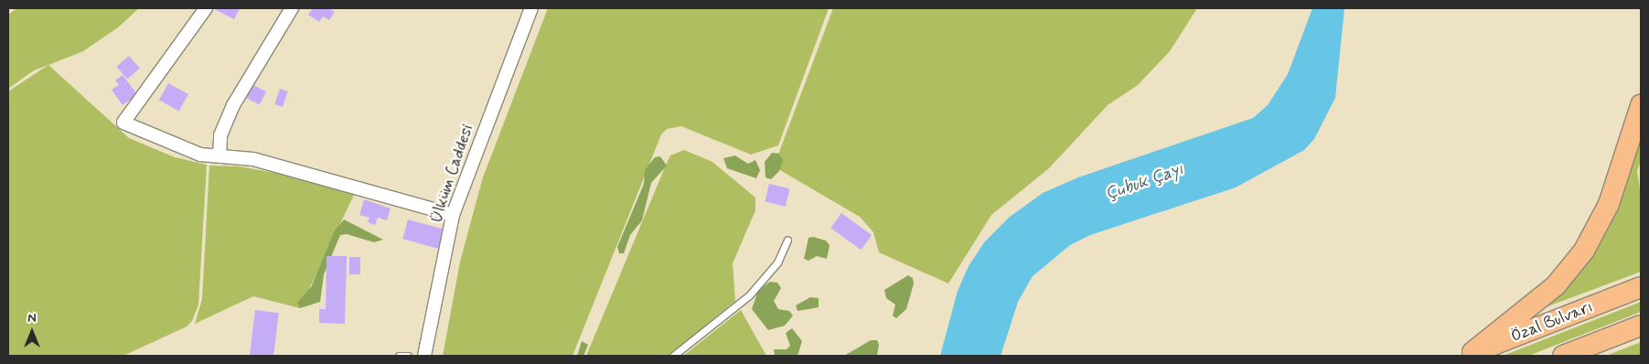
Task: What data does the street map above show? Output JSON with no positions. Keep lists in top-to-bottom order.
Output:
{
  "streets": {
    "highway": ["Özal Bulvarı"],
    "street": ["Ülküm Caddesi"]
  },
  "water": ["Çubuk Çayı"],
  "north": "top"
}
